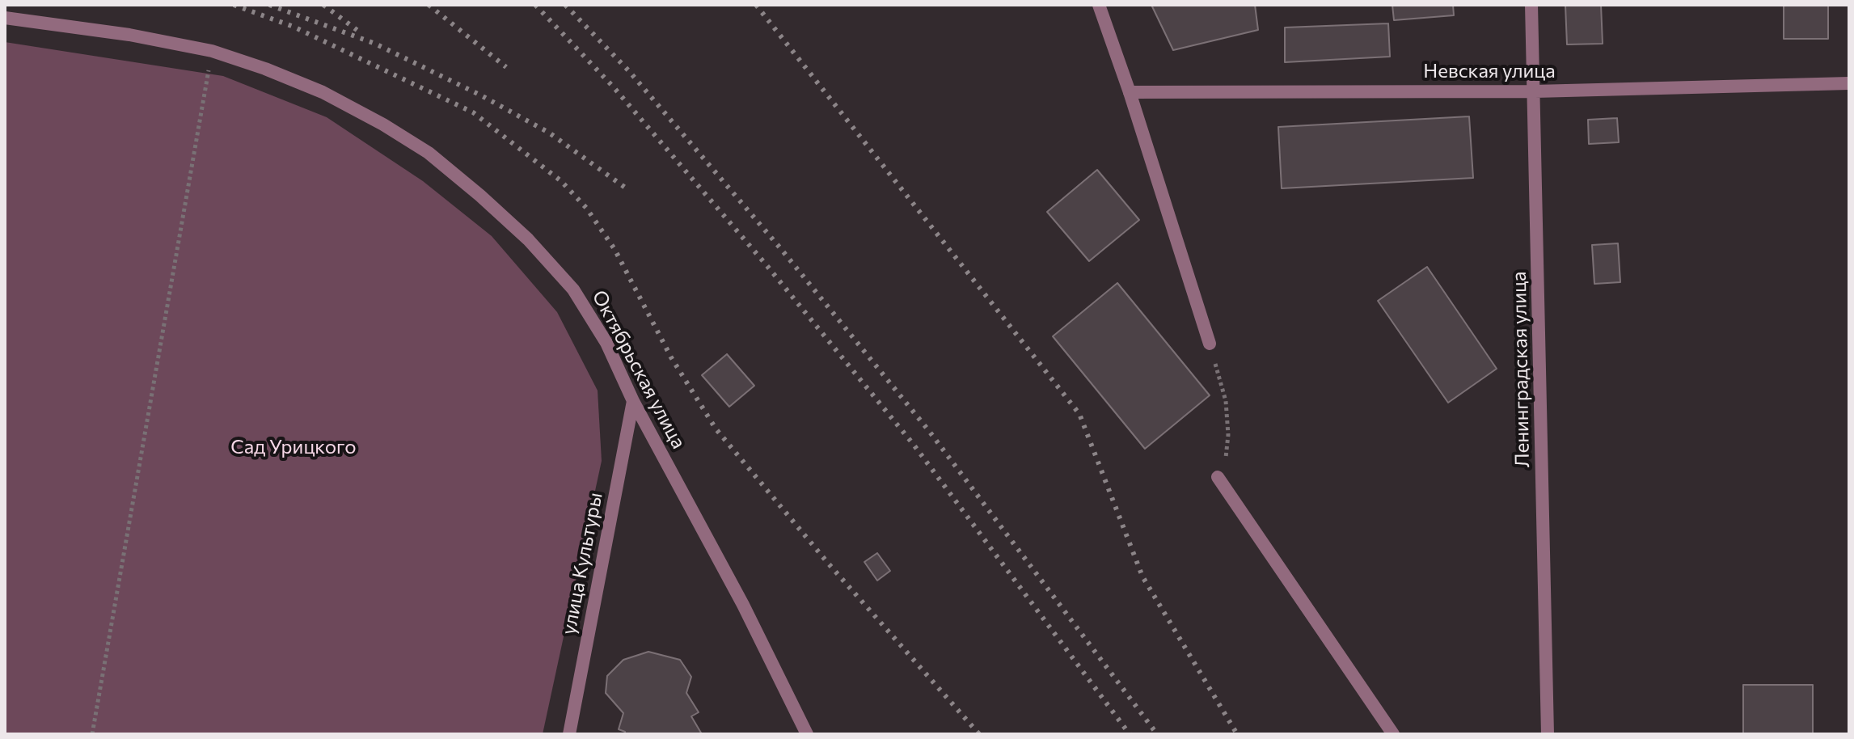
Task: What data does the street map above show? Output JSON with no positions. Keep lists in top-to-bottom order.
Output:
{
  "streets": {
    "street": [
      "Невская улица",
      "Октябрьская улица",
      "Ленинградская улица",
      "улица Культуры"
    ]
  },
  "crossings": [
    ["Невская улица", "Ленинградская улица"],
    ["Октябрьская улица", "улица Культуры"]
  ],
  "parks": ["Сад Урицкого"]
}
